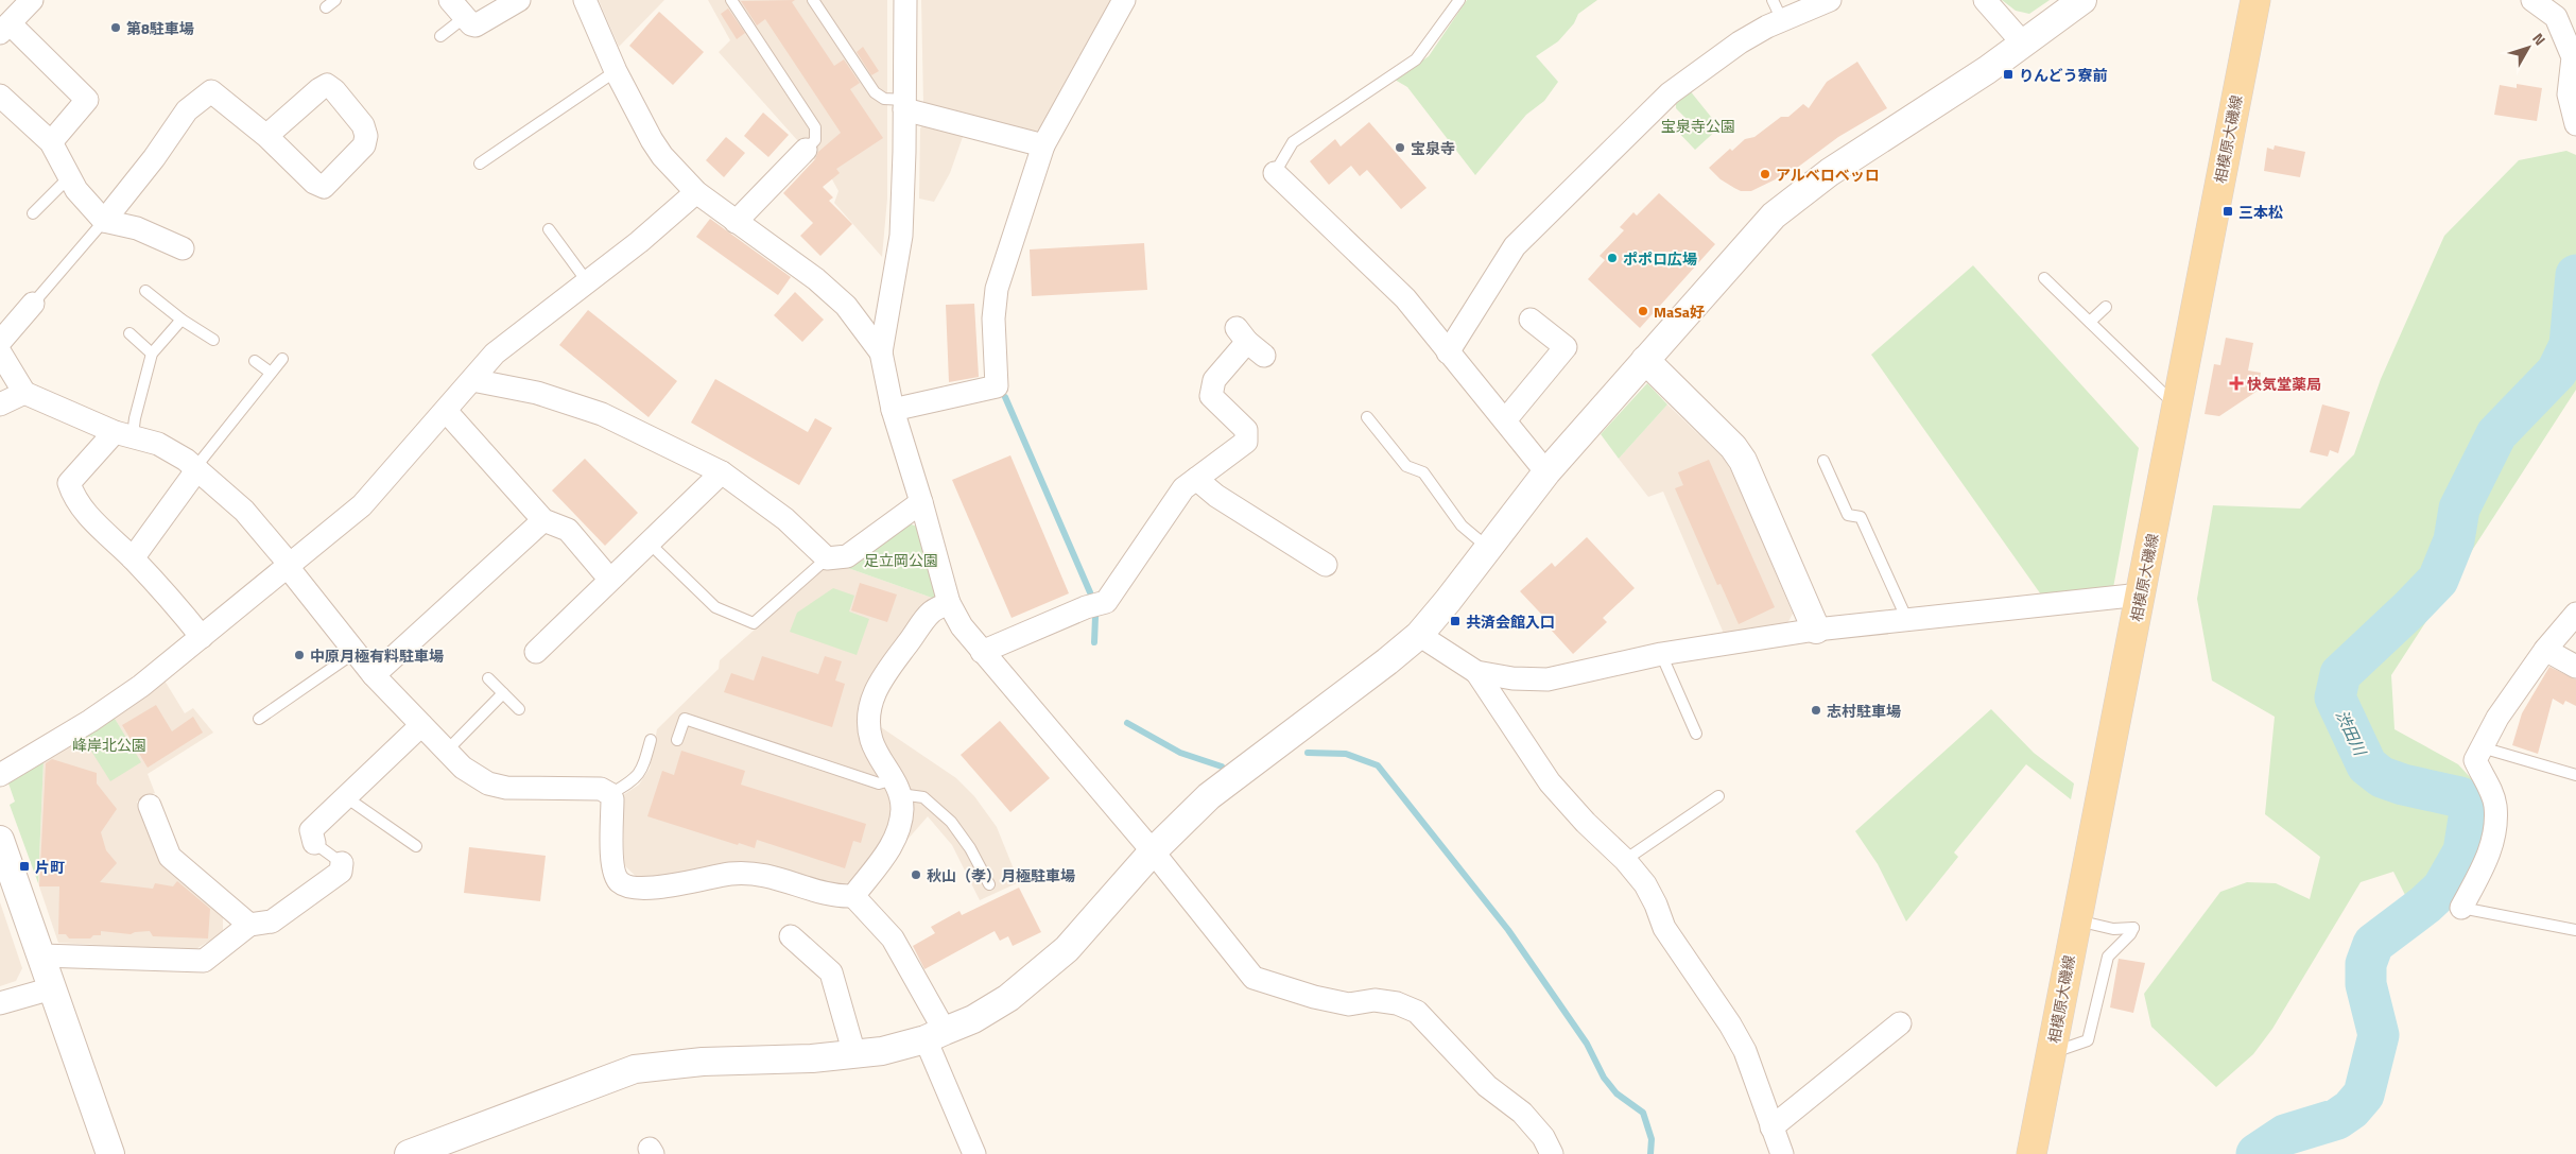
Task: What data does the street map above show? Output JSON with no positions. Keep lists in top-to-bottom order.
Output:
{
  "streets": {
    "main road": ["相模原大磯線"]
  },
  "water": ["渋田川"],
  "parks": ["宝泉寺公園", "足立岡公園", "峰岸北公園"],
  "places": {
    "other": [
      "第8駐車場",
      "宝泉寺",
      "アルベロベッロ",
      "ポポロ広場",
      "MaSa好",
      "中原月極有料駐車場",
      "志村駐車場",
      "秋山（孝）月極駐車場"
    ],
    "transit": [
      "りんどう寮前",
      "三本松",
      "共済会館入口",
      "片町"
    ],
    "health": ["快気堂薬局"]
  },
  "north": "top right"
}
